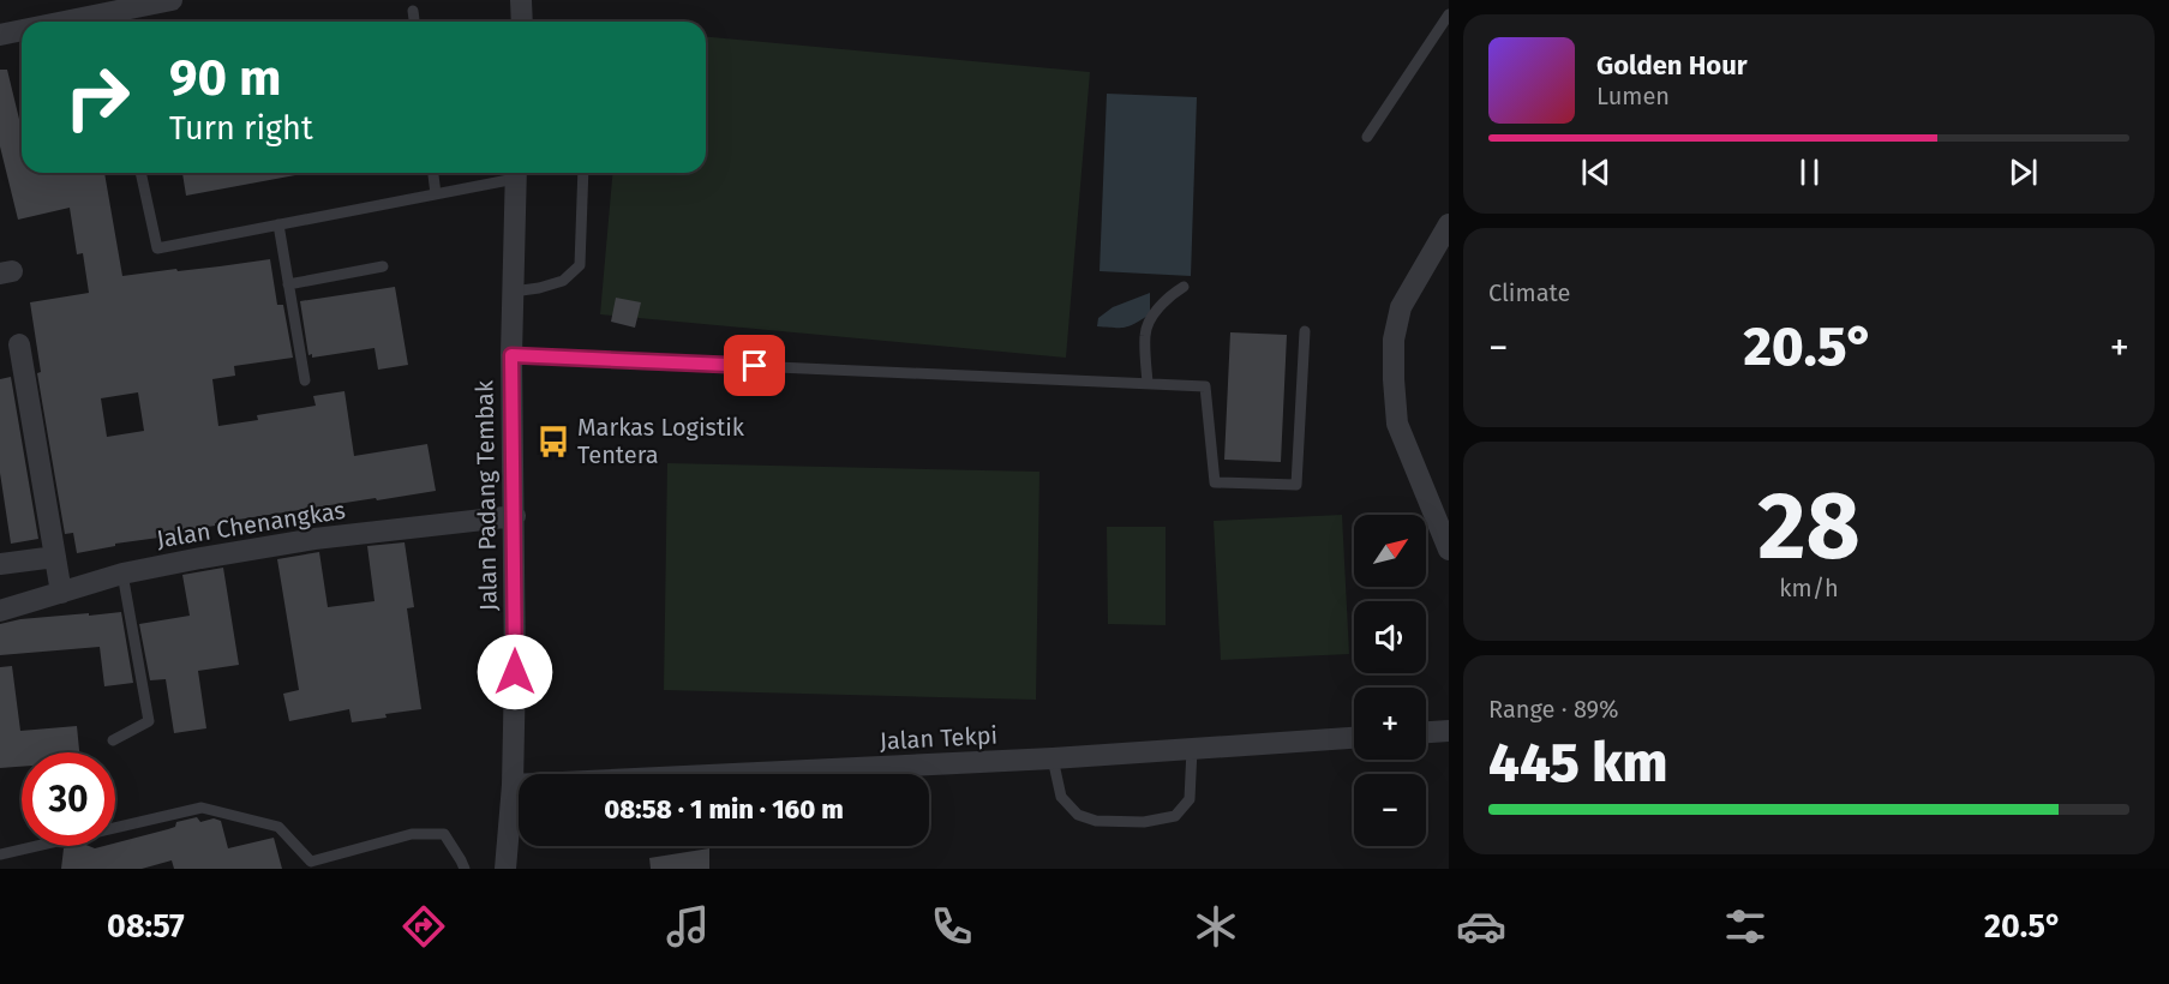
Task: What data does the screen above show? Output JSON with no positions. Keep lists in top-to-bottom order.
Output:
{
  "streets": {
    "street": ["Jalan Padang Tembak", "Jalan Chenangkas", "Jalan Tekpi"]
  },
  "crossings": [
    ["Jalan Padang Tembak", "Jalan Chenangkas"],
    ["Jalan Padang Tembak", "Jalan Tekpi"]
  ],
  "places": {
    "bus stop": ["Markas Logistik Tentera"]
  },
  "north": "top right",
  "page": {
    "turn": ["90 m", "Turn right"],
    "song": ["Golden Hour", "Lumen"],
    "tile": [
      "Climate",
      ["28", "km/h"],
      ["Range · 89%", "445 km"]
    ],
    "heat": ["−", "20.5°", "+"],
    "map_buttons": ["+", "−"],
    "limit": "30",
    "trip": "08:58 · 1 min · 160 m",
    "tabs": ["08:57", "20.5°"]
  }
}
